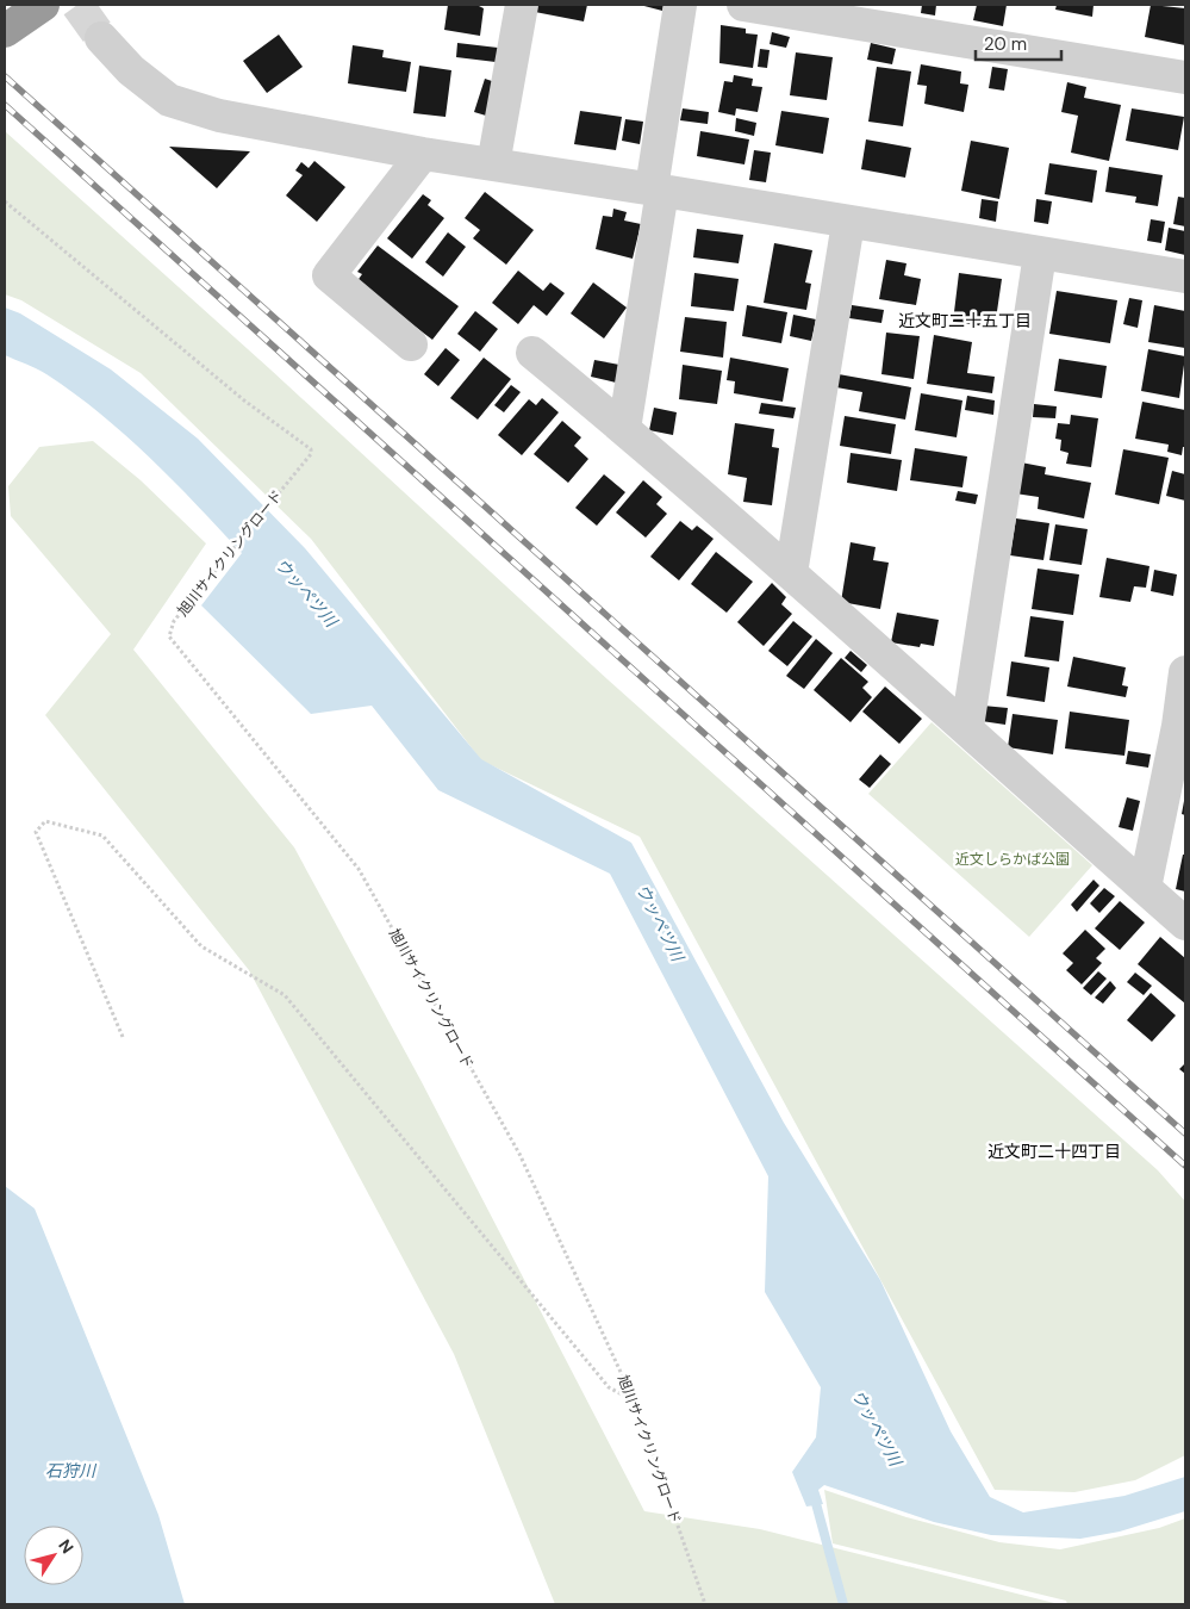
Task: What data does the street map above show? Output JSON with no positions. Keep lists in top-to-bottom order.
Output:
{
  "streets": {
    "path": ["旭川サイクリングロード"]
  },
  "districts": ["近文町二十五丁目", "近文町二十四丁目"],
  "water": ["ウッペツ川", "石狩川"],
  "parks": ["近文しらかば公園"],
  "scale_bar": "20 m",
  "north": "top right"
}
